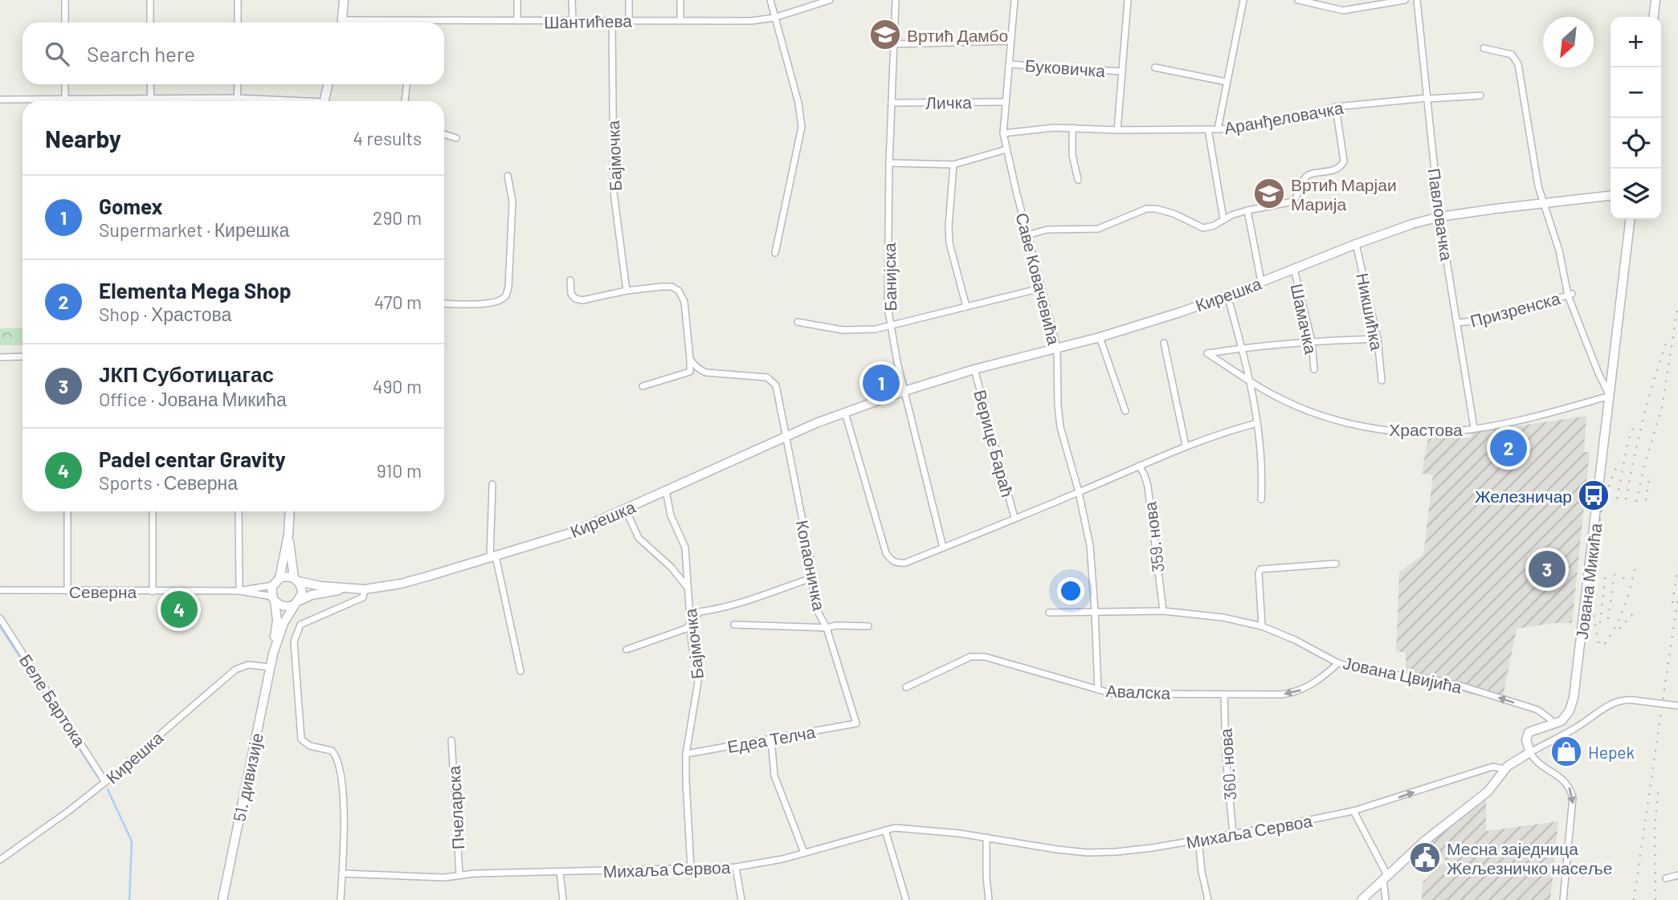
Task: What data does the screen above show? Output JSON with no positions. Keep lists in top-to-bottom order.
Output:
{
  "streets": {
    "street": [
      "Шантићева",
      "Буковичка",
      "Личка",
      "Аранђеловачка",
      "Бајмочка",
      "Павловачка",
      "Банијска",
      "Саве Ковачевића",
      "Кирешка",
      "Призренска",
      "Никшићка",
      "Шамачка",
      "Храстова",
      "Верице Бараћ",
      "359. нова",
      "Копаоничка",
      "Јована Микића",
      "Северна",
      "Јована Цвијића",
      "Авалска",
      "Беле Бартока",
      "Едеа Телча",
      "360. нова",
      "51. дивизије",
      "Пчеларска",
      "Михаља Сервоа"
    ]
  },
  "crossings": [
    ["Шантићева", "Бајмочка"],
    ["Буковичка", "Саве Ковачевића"],
    ["Личка", "Банијска"],
    ["Личка", "Саве Ковачевића"],
    ["Аранђеловачка", "Павловачка"],
    ["Аранђеловачка", "Саве Ковачевића"],
    ["Бајмочка", "Кирешка"],
    ["Бајмочка", "Едеа Телча"],
    ["Бајмочка", "Михаља Сервоа"],
    ["Павловачка", "Кирешка"],
    ["Павловачка", "Призренска"],
    ["Павловачка", "Храстова"],
    ["Банијска", "Кирешка"],
    ["Саве Ковачевића", "Кирешка"],
    ["Саве Ковачевића", "Јована Цвијића"],
    ["Саве Ковачевића", "Авалска"],
    ["Кирешка", "Никшићка"],
    ["Кирешка", "Шамачка"],
    ["Кирешка", "Верице Бараћ"],
    ["Кирешка", "Копаоничка"],
    ["Кирешка", "Северна"],
    ["Кирешка", "Беле Бартока"],
    ["Кирешка", "51. дивизије"],
    ["Храстова", "Јована Микића"],
    ["359. нова", "Јована Цвијића"],
    ["Копаоничка", "Едеа Телча"],
    ["Јована Микића", "Јована Цвијића"],
    ["Северна", "51. дивизије"],
    ["Јована Цвијића", "Авалска"],
    ["Авалска", "360. нова"],
    ["360. нова", "Михаља Сервоа"],
    ["Пчеларска", "Михаља Сервоа"]
  ],
  "one_way": ["Јована Цвијића"],
  "places": {
    "school or university": ["Вртић Дамбо", "Вртић Марјаи Марија"],
    "bus stop": ["Железничар"],
    "shop": ["Hepek"],
    "public building": ["Месна заједница Жељезничко насеље"]
  },
  "north": "bottom left",
  "page": {
    "map_buttons": ["+", "−"],
    "search": "Search here",
    "heading": ["Nearby", "4 results"],
    "list": [
      {
        "mark": "1",
        "name": "Gomex",
        "note": "Supermarket · Кирешка",
        "value": "290 m"
      },
      {
        "mark": "2",
        "name": "Elementa Mega Shop",
        "note": "Shop · Храстова",
        "value": "470 m"
      },
      {
        "mark": "3",
        "name": "ЈКП Суботицагас",
        "note": "Office · Јована Микића",
        "value": "490 m"
      },
      {
        "mark": "4",
        "name": "Padel centar Gravity",
        "note": "Sports · Северна",
        "value": "910 m"
      }
    ],
    "pins": [
      "1",
      "2",
      "3",
      "4"
    ]
  }
}
